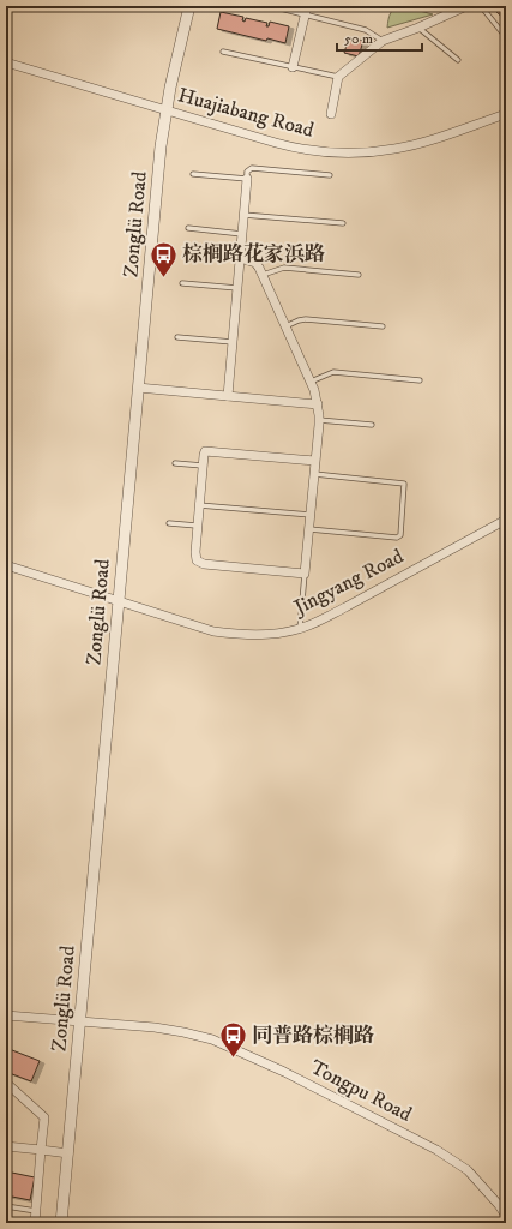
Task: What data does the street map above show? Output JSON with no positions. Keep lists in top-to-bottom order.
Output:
{
  "streets": {
    "street": [
      "Huajiabang Road",
      "Zonglü Road",
      "Jingyang Road",
      "Tongpu Road"
    ]
  },
  "crossings": [
    ["Huajiabang Road", "Zonglü Road"],
    ["Zonglü Road", "Jingyang Road"],
    ["Zonglü Road", "Tongpu Road"]
  ],
  "places": {
    "bus stop": ["棕榈路花家浜路", "同普路棕榈路"]
  },
  "scale_bar": "50 m"
}
